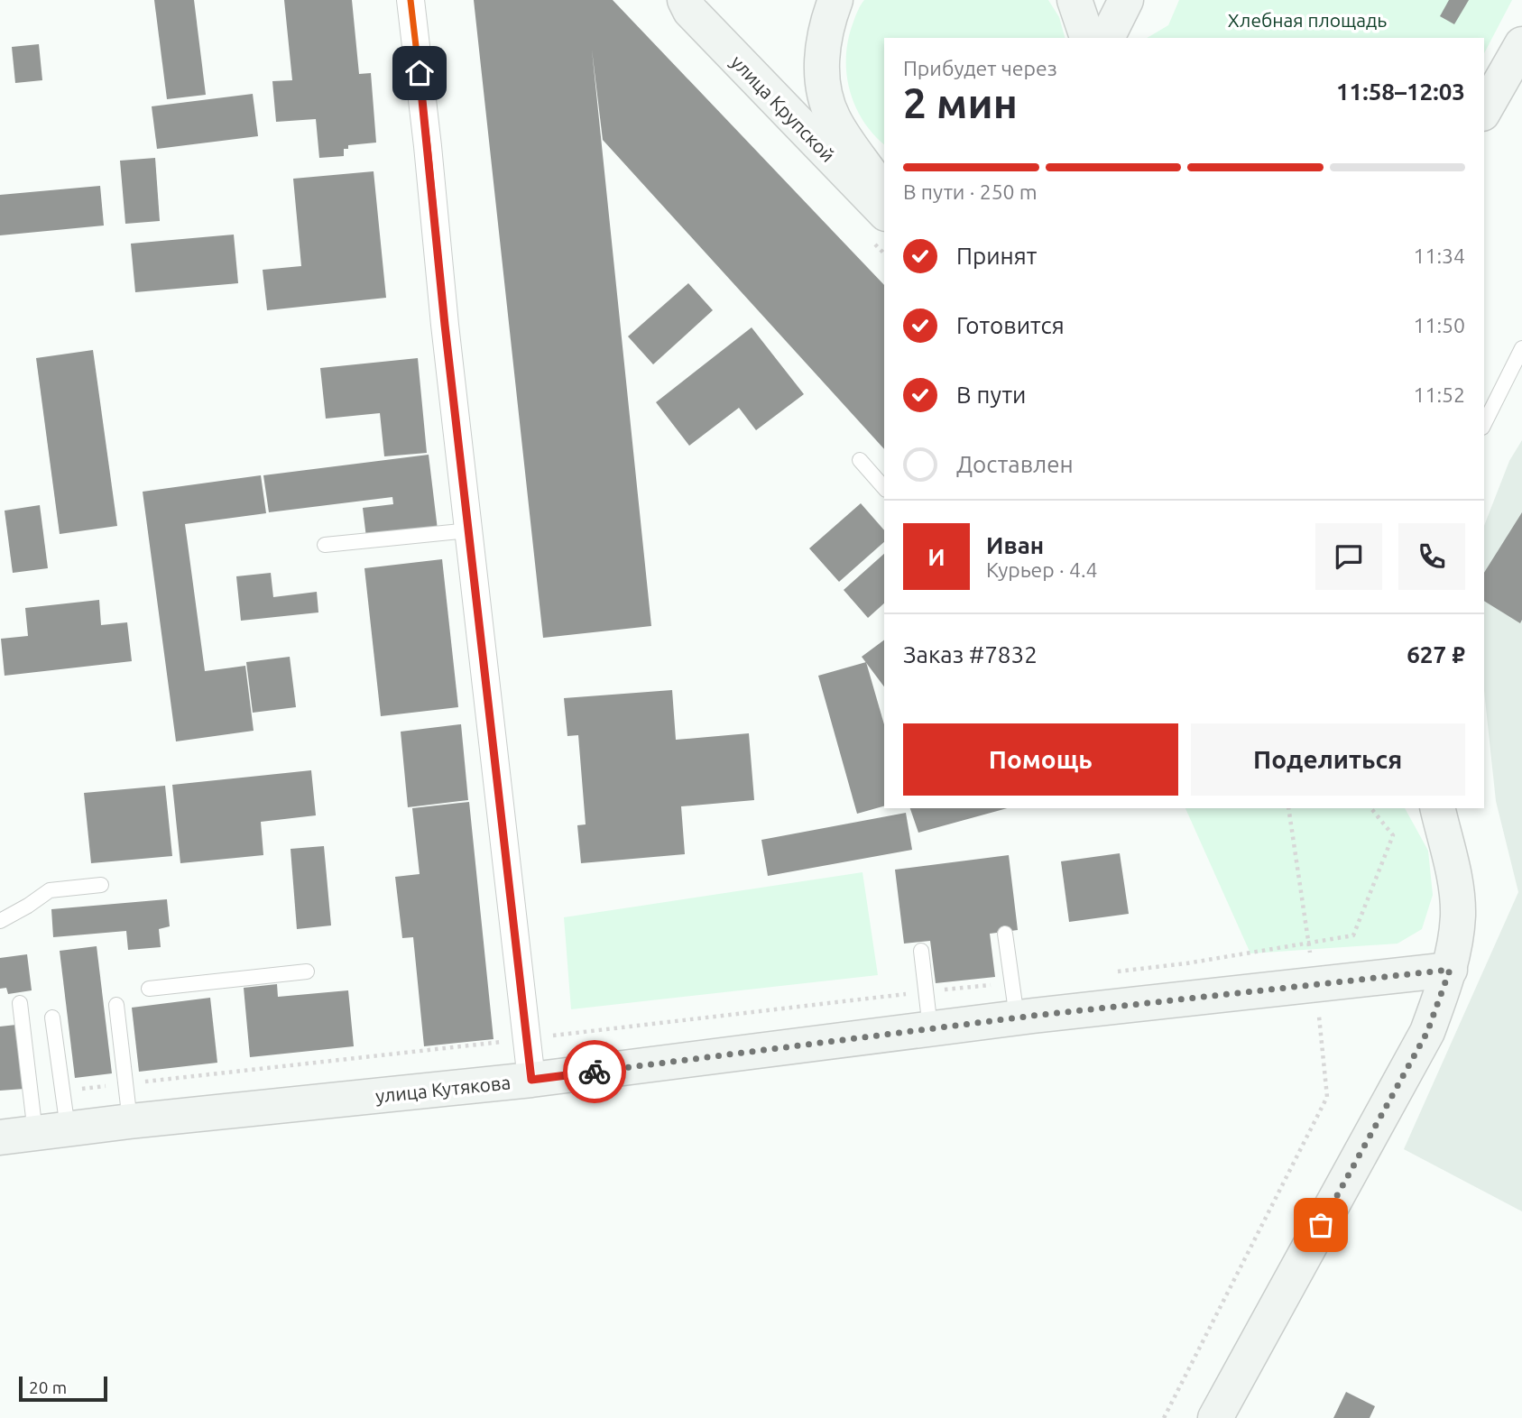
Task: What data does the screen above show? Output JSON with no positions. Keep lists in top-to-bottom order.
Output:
{
  "streets": {
    "main road": ["улица Крупской", "улица Кутякова"]
  },
  "parks": ["Хлебная площадь"],
  "scale_bar": "20 m",
  "page": {
    "heading": ["2 мин", "Прибудет через", "11:58–12:03"],
    "panel": [
      "Иван",
      "Курьер · 4.4",
      "Заказ #7832",
      "627 ₽"
    ],
    "bar": "В пути · 250 m",
    "list": [
      ["Принят", "11:34"],
      ["Готовится", "11:50"],
      ["В пути", "11:52"],
      "Доставлен"
    ],
    "round": "И",
    "buttons": ["Помощь", "Поделиться"],
    "scale": "20 m"
  }
}
